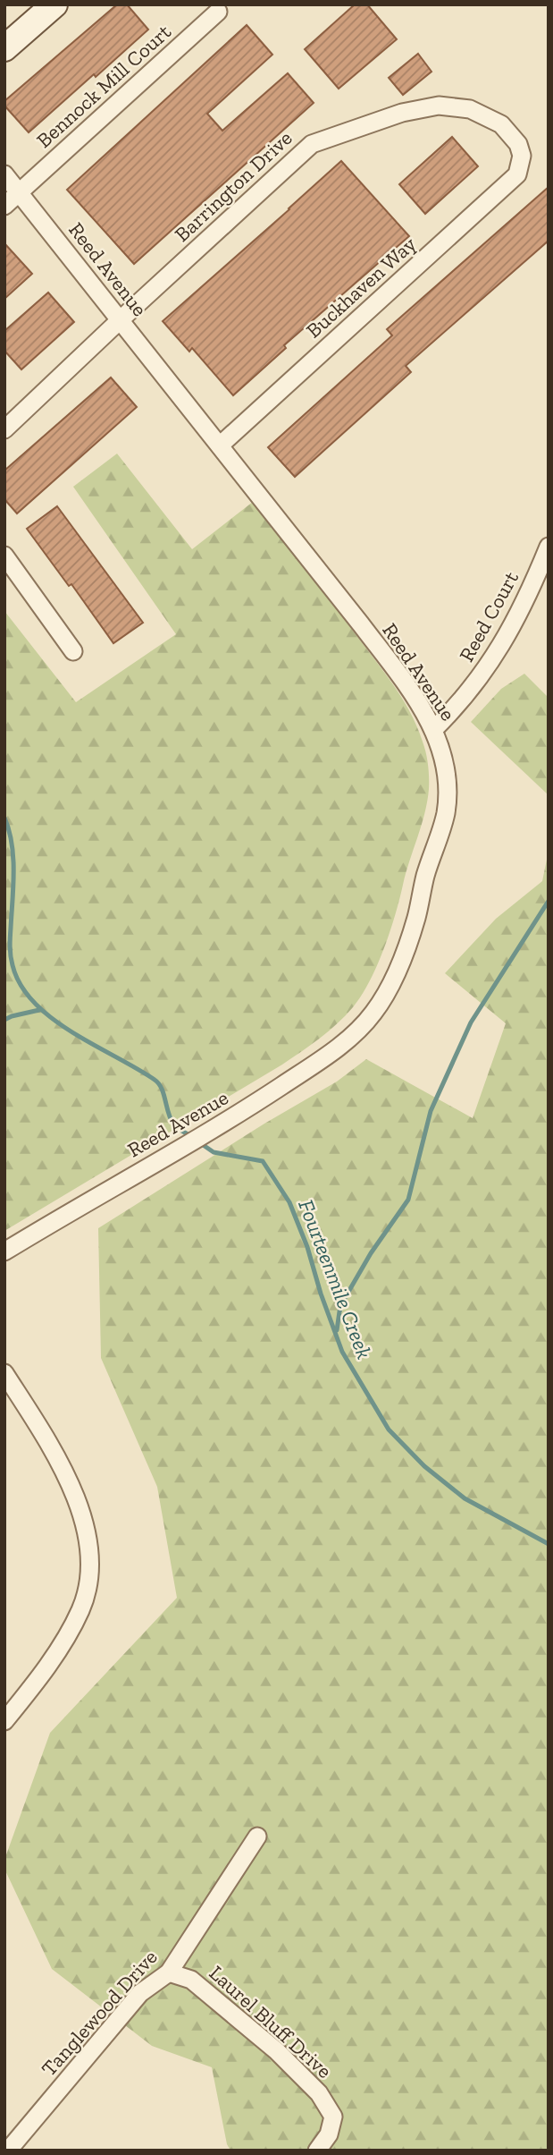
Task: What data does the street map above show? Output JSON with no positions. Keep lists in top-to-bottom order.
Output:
{
  "streets": {
    "street": [
      "Bennock Mill Court",
      "Barrington Drive",
      "Reed Avenue",
      "Buckhaven Way",
      "Reed Court",
      "Tanglewood Drive",
      "Laurel Bluff Drive"
    ]
  },
  "crossings": [
    ["Bennock Mill Court", "Reed Avenue"],
    ["Barrington Drive", "Reed Avenue"],
    ["Barrington Drive", "Buckhaven Way"],
    ["Reed Avenue", "Buckhaven Way"],
    ["Reed Avenue", "Reed Court"],
    ["Tanglewood Drive", "Laurel Bluff Drive"]
  ],
  "water": ["Fourteenmile Creek"]
}
